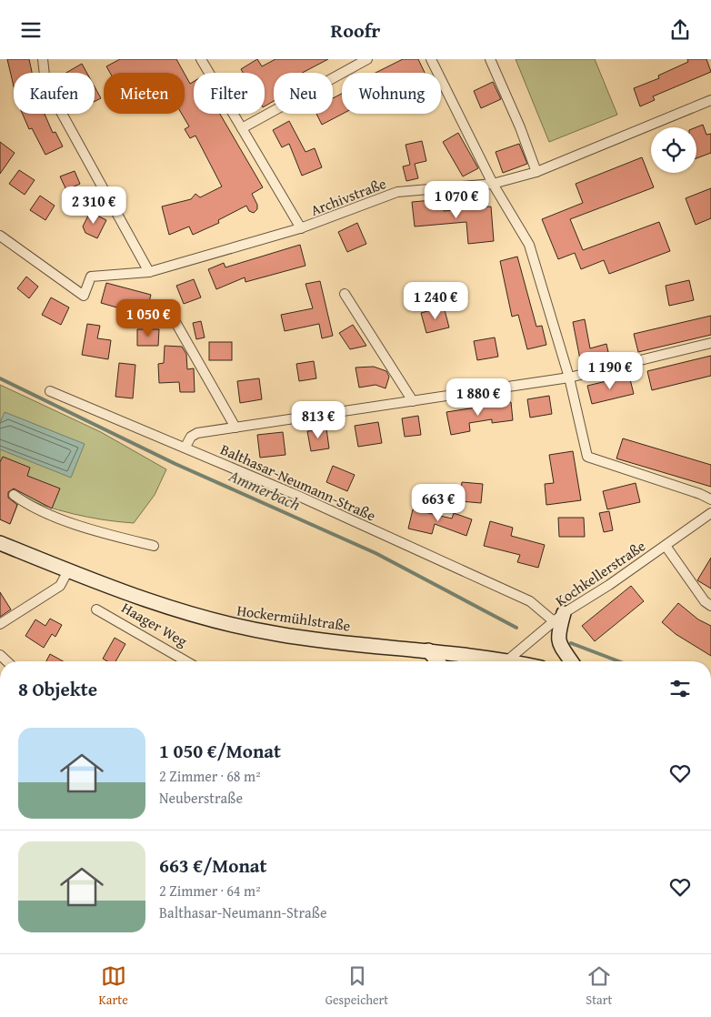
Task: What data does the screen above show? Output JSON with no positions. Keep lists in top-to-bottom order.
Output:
{
  "streets": {
    "main road": ["Hockermühlstraße"],
    "street": [
      "Archivstraße",
      "Balthasar-Neumann-Straße",
      "Kochkellerstraße",
      "Haager Weg"
    ]
  },
  "crossings": [
    ["Balthasar-Neumann-Straße", "Kochkellerstraße"]
  ],
  "water": ["Ammerbach"],
  "page": {
    "header": "Roofr",
    "chip": [
      "Kaufen",
      "Mieten",
      "Filter",
      "Neu",
      "Wohnung"
    ],
    "price": [
      "1 070 €",
      "2 310 €",
      "1 240 €",
      "1 050 €",
      "1 190 €",
      "1 880 €",
      "813 €",
      "663 €"
    ],
    "heading": "8 Objekte",
    "list": [
      {
        "name": "1 050 €/Monat",
        "note": "2 Zimmer · 68 m² · Neuberstraße"
      },
      {
        "name": "663 €/Monat",
        "note": "2 Zimmer · 64 m² · Balthasar-Neumann-Straße"
      }
    ],
    "tabs": ["Karte", "Gespeichert", "Start"]
  }
}
